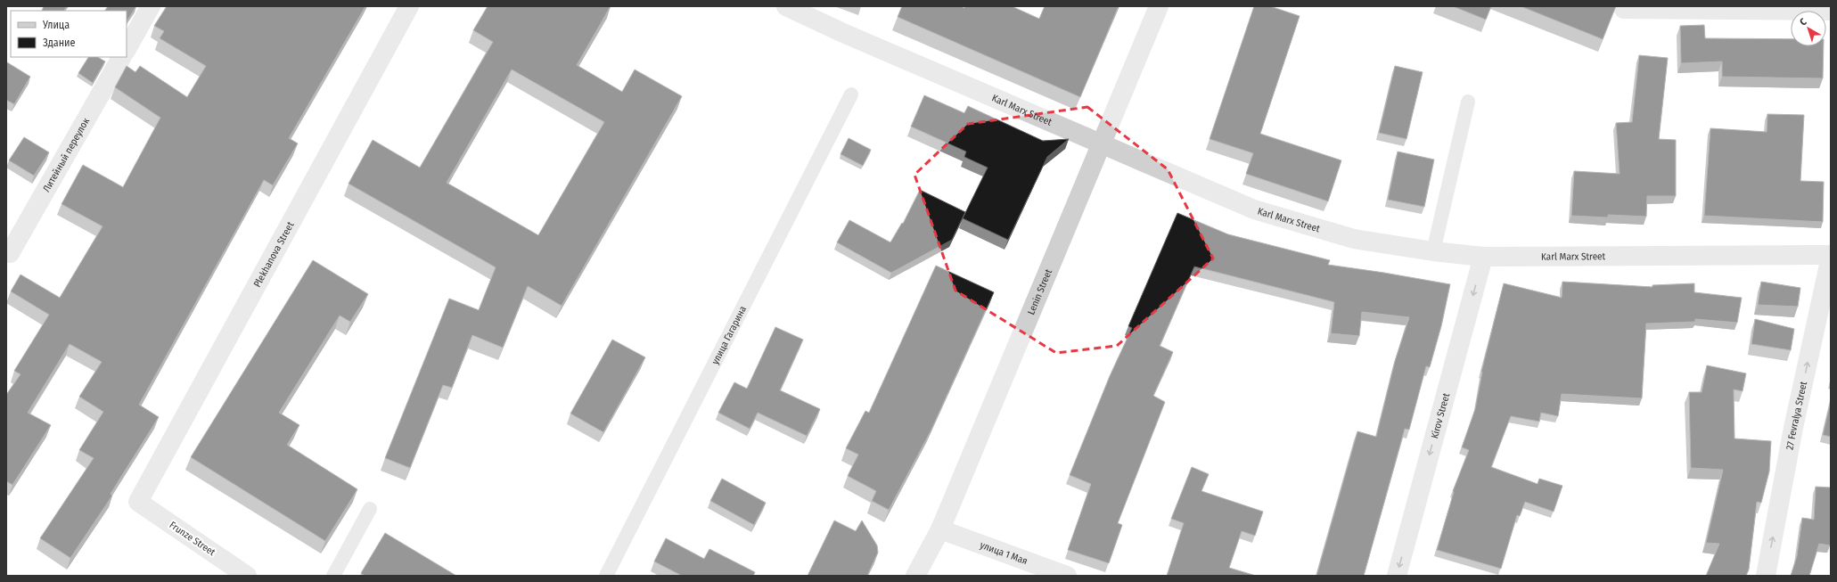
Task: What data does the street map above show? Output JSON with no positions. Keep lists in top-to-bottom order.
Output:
{
  "streets": {
    "street": [
      "Karl Marx Street",
      "Литейный переулок",
      "Plekhanova Street",
      "Lenin Street",
      "Kirov Street",
      "27 Fevralya Street",
      "Frunze Street",
      "улица 1 Мая"
    ],
    "lane": ["улица Гагарина"]
  },
  "crossings": [
    ["Karl Marx Street", "Lenin Street"],
    ["Karl Marx Street", "Kirov Street"],
    ["Karl Marx Street", "27 Fevralya Street"],
    ["Plekhanova Street", "Frunze Street"],
    ["Lenin Street", "улица 1 Мая"]
  ],
  "one_way": ["Kirov Street", "27 Fevralya Street"],
  "legend": ["Улица", "Здание"],
  "north": "top left"
}
